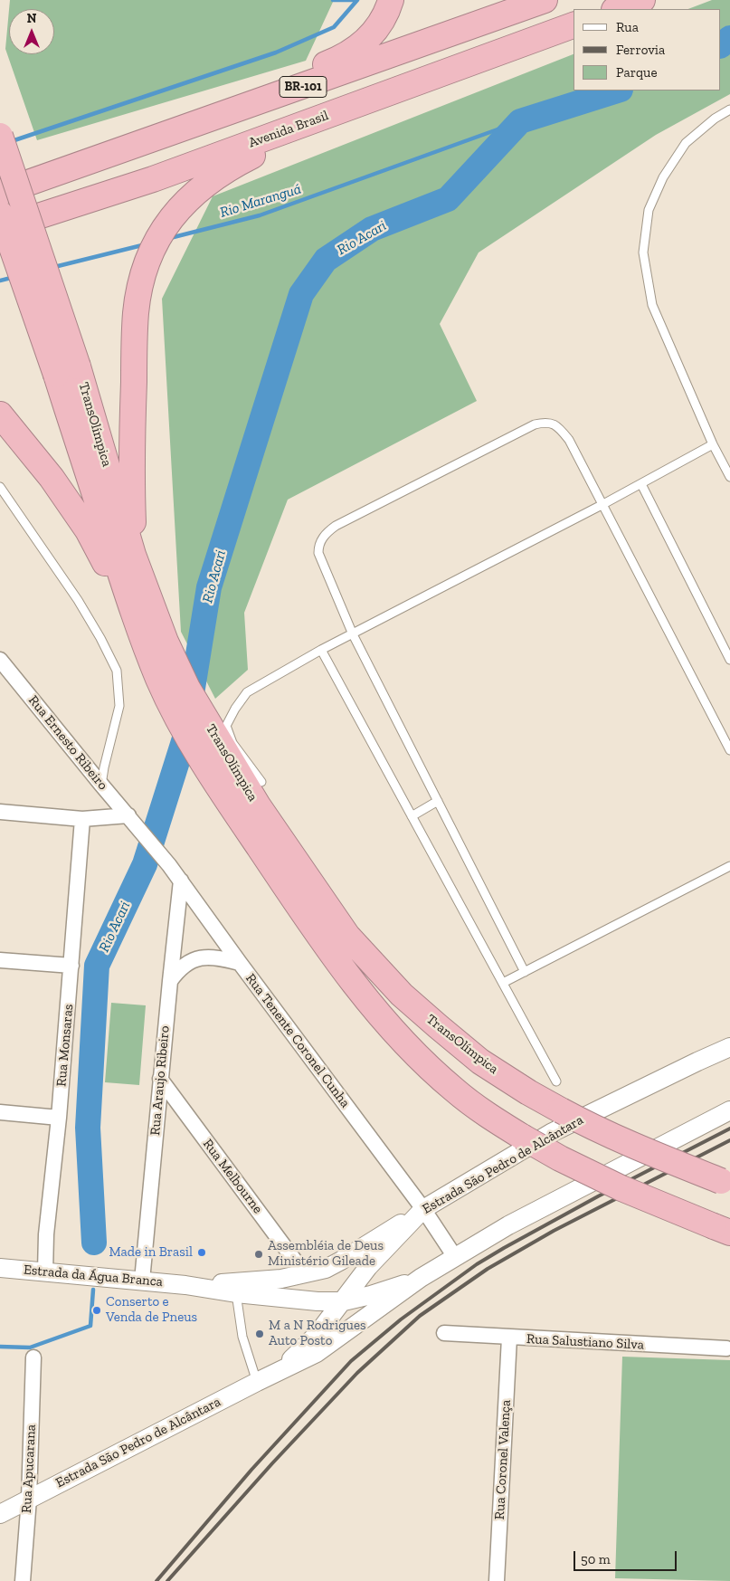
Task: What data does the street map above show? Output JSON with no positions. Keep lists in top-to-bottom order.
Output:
{
  "streets": {
    "highway": ["BR-101", "Avenida Brasil", "TransOlímpica"],
    "street": [
      "Rua Ernesto Ribeiro",
      "Rua Tenente Coronel Cunha",
      "Rua Monsaras",
      "Rua Araujo Ribeiro",
      "Estrada São Pedro de Alcântara",
      "Rua Melbourne",
      "Estrada da Água Branca",
      "Rua Salustiano Silva",
      "Rua Coronel Valença",
      "Rua Apucarana"
    ]
  },
  "crossings": [
    ["Rua Ernesto Ribeiro", "Rua Tenente Coronel Cunha"],
    ["Rua Tenente Coronel Cunha", "Rua Araujo Ribeiro"],
    ["Rua Tenente Coronel Cunha", "Estrada São Pedro de Alcântara"],
    ["Rua Tenente Coronel Cunha", "Estrada da Água Branca"],
    ["Rua Monsaras", "Estrada da Água Branca"],
    ["Rua Araujo Ribeiro", "Rua Melbourne"],
    ["Rua Araujo Ribeiro", "Estrada da Água Branca"],
    ["Estrada São Pedro de Alcântara", "Estrada da Água Branca"],
    ["Estrada São Pedro de Alcântara", "Rua Apucarana"],
    ["Rua Melbourne", "Estrada da Água Branca"],
    ["Rua Salustiano Silva", "Rua Coronel Valença"]
  ],
  "water": ["Rio Maranguá", "Rio Acari"],
  "places": [
    "Made in Brasil",
    "Assembléia de Deus Ministério Gileade",
    "Conserto e Venda de Pneus",
    "M a N Rodrigues Auto Posto"
  ],
  "legend": ["Rua", "Ferrovia", "Parque"],
  "scale_bar": "50 m",
  "north": "top"
}
